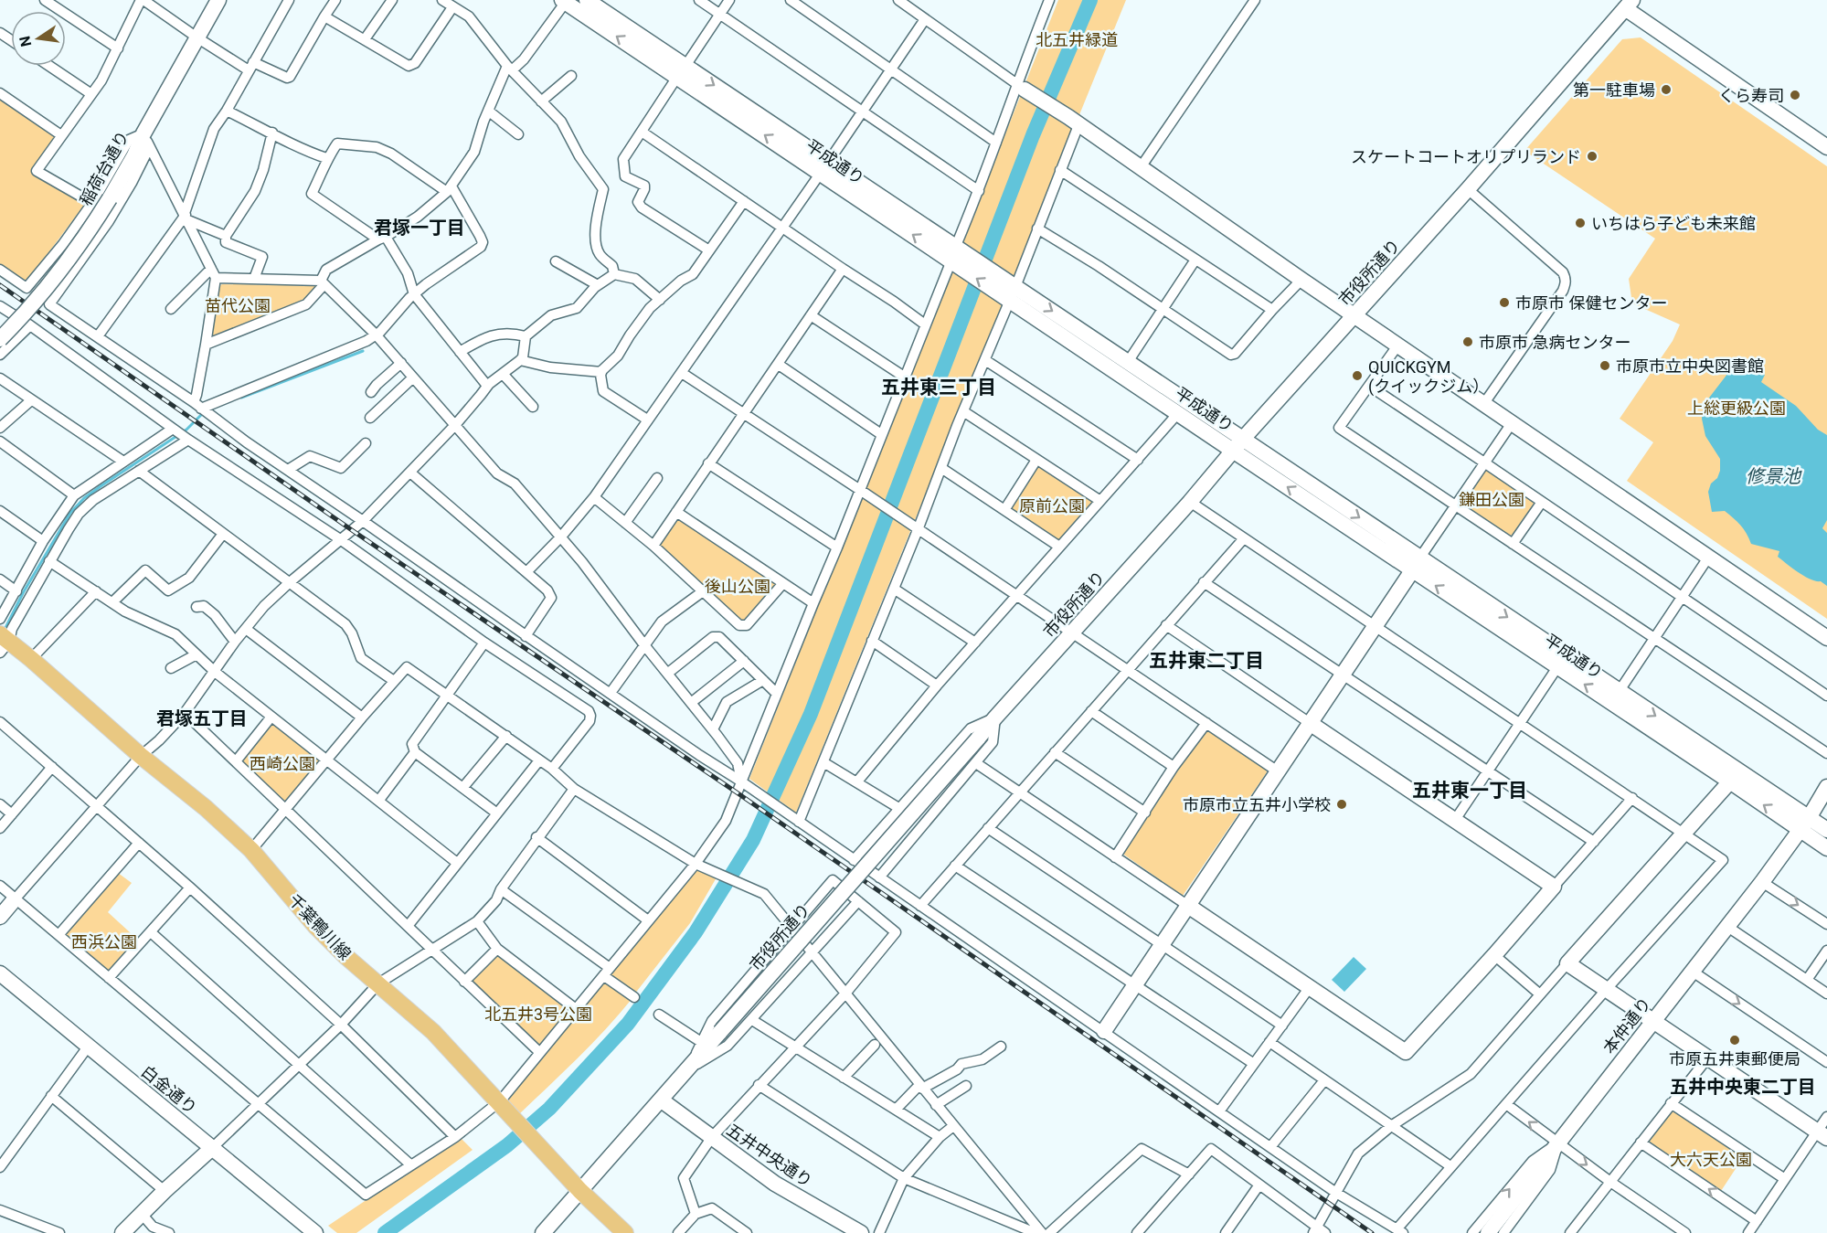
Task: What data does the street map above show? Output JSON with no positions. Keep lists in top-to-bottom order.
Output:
{
  "streets": {
    "main road": ["千葉鴨川線"],
    "street": [
      "平成通り",
      "稲荷台通り",
      "市役所通り",
      "本仲通り",
      "白金通り",
      "五井中央通り"
    ]
  },
  "crossings": [
    ["平成通り", "市役所通り"],
    ["平成通り", "本仲通り"],
    ["市役所通り", "千葉鴨川線"],
    ["市役所通り", "五井中央通り"]
  ],
  "districts": [
    "君塚一丁目",
    "五井東三丁目",
    "五井東二丁目",
    "君塚五丁目",
    "五井東一丁目",
    "五井中央東二丁目"
  ],
  "water": ["修景池"],
  "parks": [
    "北五井緑道",
    "苗代公園",
    "上総更級公園",
    "鎌田公園",
    "原前公園",
    "後山公園",
    "西崎公園",
    "西浜公園",
    "北五井3号公園",
    "大六天公園"
  ],
  "places": [
    "第一駐車場",
    "くら寿司",
    "スケートコートオリプリランド",
    "いちはら子ども未来館",
    "市原市 保健センター",
    "市原市 急病センター",
    "市原市立中央図書館",
    "QUICKGYM (クイックジム）",
    "市原市立五井小学校",
    "市原五井東郵便局"
  ],
  "north": "left"
}
